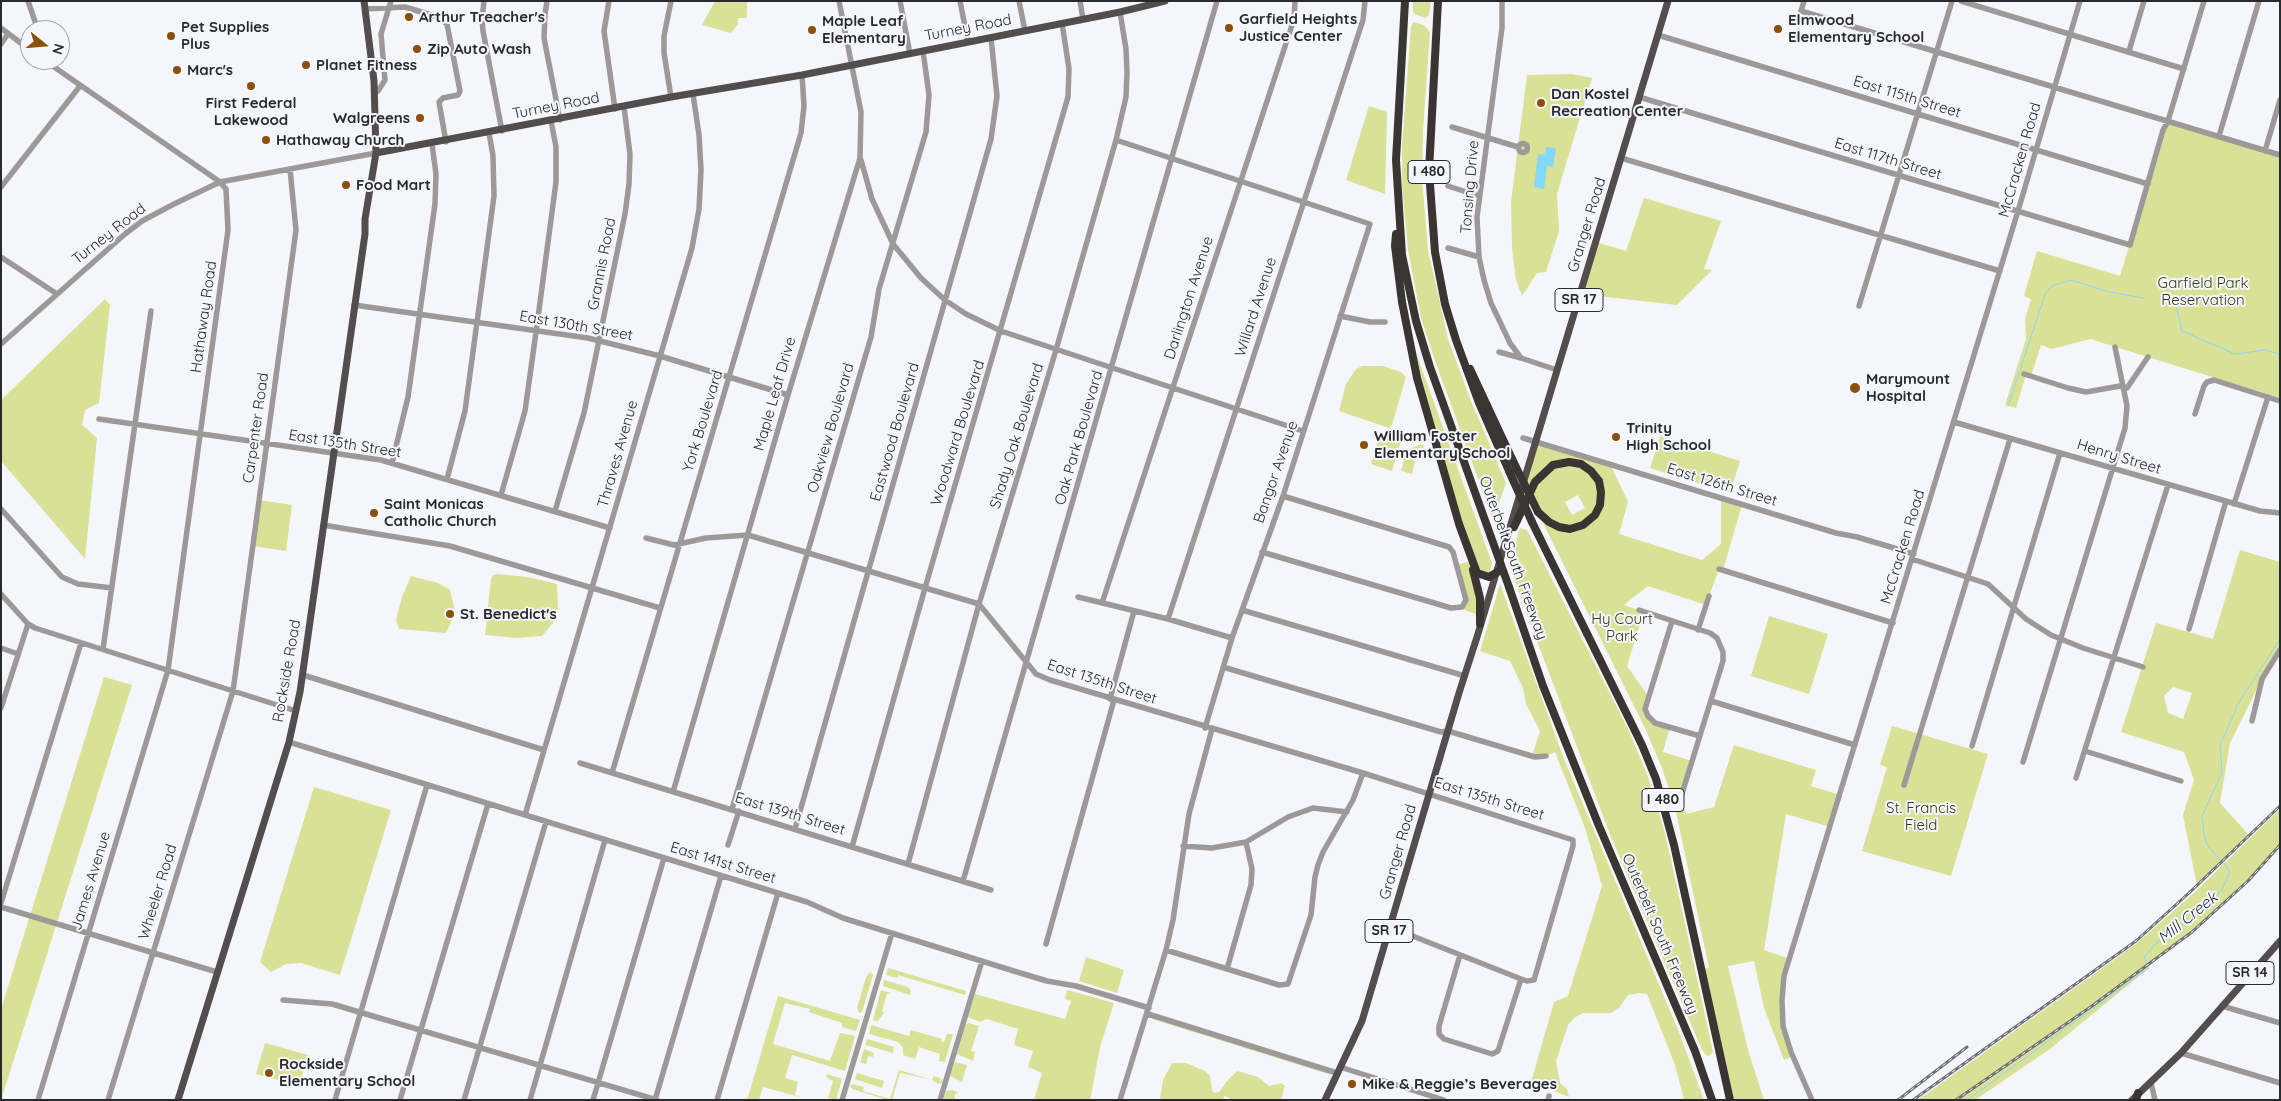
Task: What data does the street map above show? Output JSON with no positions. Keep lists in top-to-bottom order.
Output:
{
  "streets": {
    "highway": ["I 480", "Outerbelt South Freeway"],
    "main road": [
      "Turney Road",
      "Granger Road",
      "SR 17",
      "Rockside Road",
      "SR 14"
    ],
    "street": [
      "East 115th Street",
      "East 117th Street",
      "McCracken Road",
      "Tonsing Drive",
      "Grannis Road",
      "Darlington Avenue",
      "Willard Avenue",
      "Hathaway Road",
      "East 130th Street",
      "Maple Leaf Drive",
      "York Boulevard",
      "Carpenter Road",
      "Oakview Boulevard",
      "Eastwood Boulevard",
      "Woodward Boulevard",
      "Shady Oak Boulevard",
      "Oak Park Boulevard",
      "East 135th Street",
      "Thraves Avenue",
      "Henry Street",
      "Bangor Avenue",
      "East 126th Street",
      "East 139th Street",
      "East 141st Street",
      "James Avenue",
      "Wheeler Road"
    ]
  },
  "crossings": [
    ["Turney Road", "Grannis Road"],
    ["Turney Road", "Hathaway Road"],
    ["Turney Road", "Maple Leaf Drive"],
    ["Turney Road", "York Boulevard"],
    ["Turney Road", "Carpenter Road"],
    ["Turney Road", "Oakview Boulevard"],
    ["Turney Road", "Eastwood Boulevard"],
    ["Turney Road", "Woodward Boulevard"],
    ["Turney Road", "Shady Oak Boulevard"],
    ["Turney Road", "Thraves Avenue"],
    ["Turney Road", "Rockside Road"],
    ["East 115th Street", "East 117th Street"],
    ["East 115th Street", "McCracken Road"],
    ["East 115th Street", "Granger Road"],
    ["East 117th Street", "McCracken Road"],
    ["East 117th Street", "Granger Road"],
    ["McCracken Road", "Henry Street"],
    ["McCracken Road", "East 126th Street"],
    ["Granger Road", "East 135th Street"],
    ["Granger Road", "East 126th Street"],
    ["Granger Road", "East 141st Street"],
    ["Grannis Road", "East 130th Street"],
    ["Grannis Road", "East 135th Street"],
    ["Willard Avenue", "Bangor Avenue"],
    ["Hathaway Road", "East 135th Street"],
    ["Hathaway Road", "James Avenue"],
    ["East 130th Street", "Maple Leaf Drive"],
    ["East 130th Street", "York Boulevard"],
    ["East 130th Street", "Thraves Avenue"],
    ["East 130th Street", "Rockside Road"],
    ["Maple Leaf Drive", "East 139th Street"],
    ["York Boulevard", "East 139th Street"],
    ["Carpenter Road", "East 135th Street"],
    ["Carpenter Road", "Wheeler Road"],
    ["Oakview Boulevard", "East 139th Street"],
    ["Eastwood Boulevard", "East 139th Street"],
    ["Woodward Boulevard", "East 139th Street"],
    ["Shady Oak Boulevard", "East 135th Street"],
    ["Shady Oak Boulevard", "East 139th Street"],
    ["Oak Park Boulevard", "East 135th Street"],
    ["Oak Park Boulevard", "East 139th Street"],
    ["East 135th Street", "Thraves Avenue"],
    ["East 135th Street", "Bangor Avenue"],
    ["East 135th Street", "Rockside Road"],
    ["Thraves Avenue", "East 141st Street"],
    ["Rockside Road", "East 141st Street"]
  ],
  "water": ["Mill Creek"],
  "parks": ["Garfield Park Reservation", "Hy Court Park", "St. Francis Field"],
  "places": [
    "Arthur Treacher's",
    "Garfield Heights Justice Center",
    "Elmwood Elementary School",
    "Maple Leaf Elementary",
    "Pet Supplies Plus",
    "Zip Auto Wash",
    "Planet Fitness",
    "Marc's",
    "First Federal Lakewood",
    "Dan Kostel Recreation Center",
    "Walgreens",
    "Hathaway Church",
    "Food Mart",
    "Marymount Hospital",
    "Trinity High School",
    "William Foster Elementary School",
    "Saint Monicas Catholic Church",
    "St. Benedict's",
    "Rockside Elementary School",
    "Mike & Reggie’s Beverages"
  ],
  "north": "right"
}
